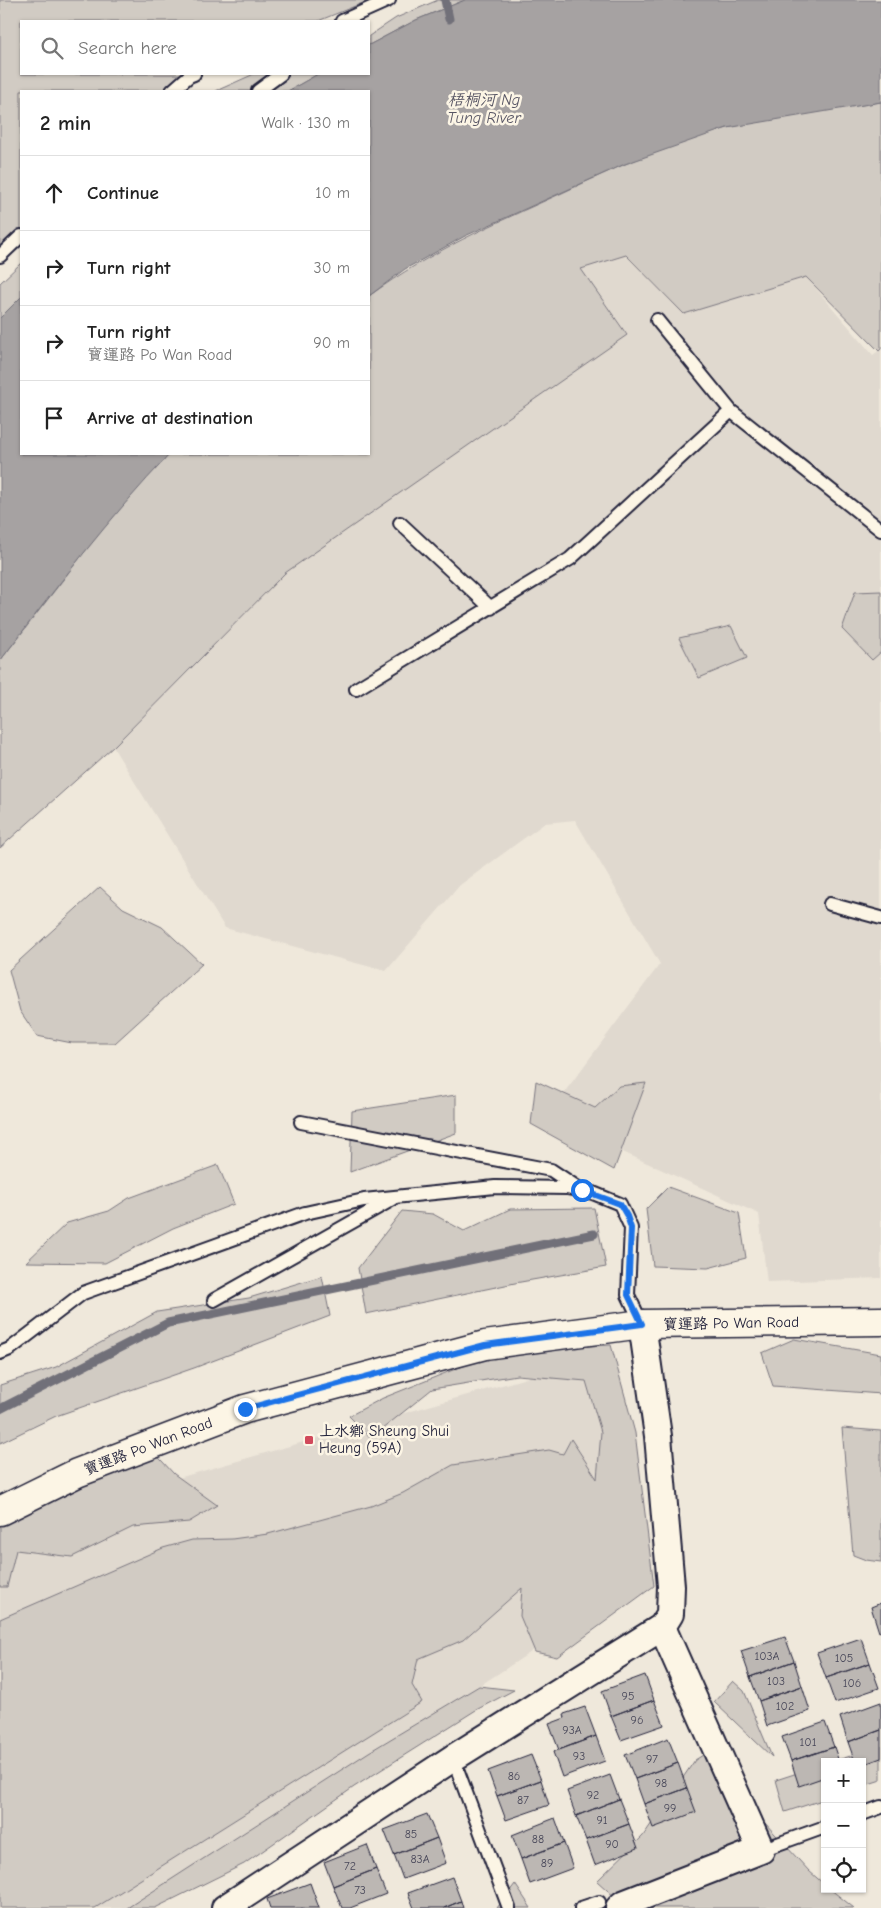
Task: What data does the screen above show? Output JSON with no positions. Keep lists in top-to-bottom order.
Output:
{
  "streets": {
    "street": ["寶運路 Po Wan Road"]
  },
  "water": ["梧桐河 Ng Tung River"],
  "places": {
    "transit": ["上水鄉 Sheung Shui Heung (59A)"]
  },
  "house_numbers": [
    "103A",
    "105",
    "103",
    "106",
    "95",
    "102",
    "96",
    "93A",
    "101",
    "93",
    "97",
    "86",
    "98",
    "92",
    "87",
    "99",
    "91",
    "85",
    "88",
    "90",
    "83A",
    "89",
    "72",
    "73"
  ],
  "page": {
    "search": "Search here",
    "heading": ["2 min", "Walk · 130 m"],
    "list": [
      ["Continue", "10 m"],
      ["Turn right", "30 m"],
      ["Turn right", "寶運路 Po Wan Road", "90 m"],
      "Arrive at destination"
    ],
    "map_buttons": ["+", "−"]
  }
}
